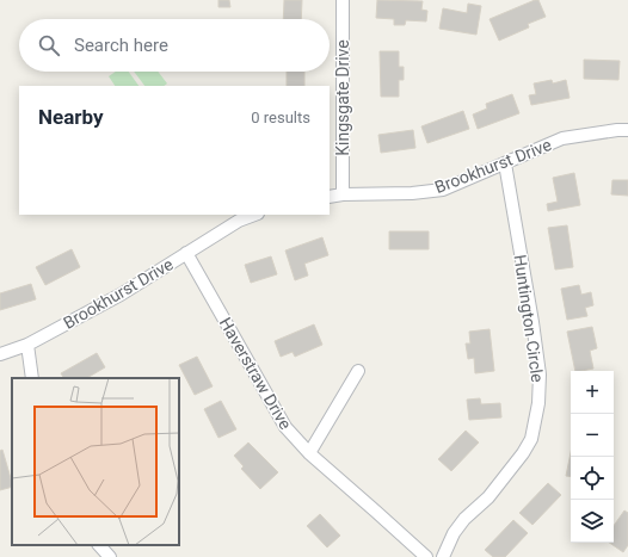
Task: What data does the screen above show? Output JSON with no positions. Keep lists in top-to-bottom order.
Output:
{
  "streets": {
    "street": [
      "Kingsgate Drive",
      "Brookhurst Drive",
      "Huntington Circle",
      "Haverstraw Drive"
    ]
  },
  "crossings": [
    ["Kingsgate Drive", "Brookhurst Drive"],
    ["Brookhurst Drive", "Huntington Circle"],
    ["Brookhurst Drive", "Haverstraw Drive"]
  ],
  "page": {
    "search": "Search here",
    "heading": ["Nearby", "0 results"],
    "map_buttons": ["+", "−"]
  }
}
